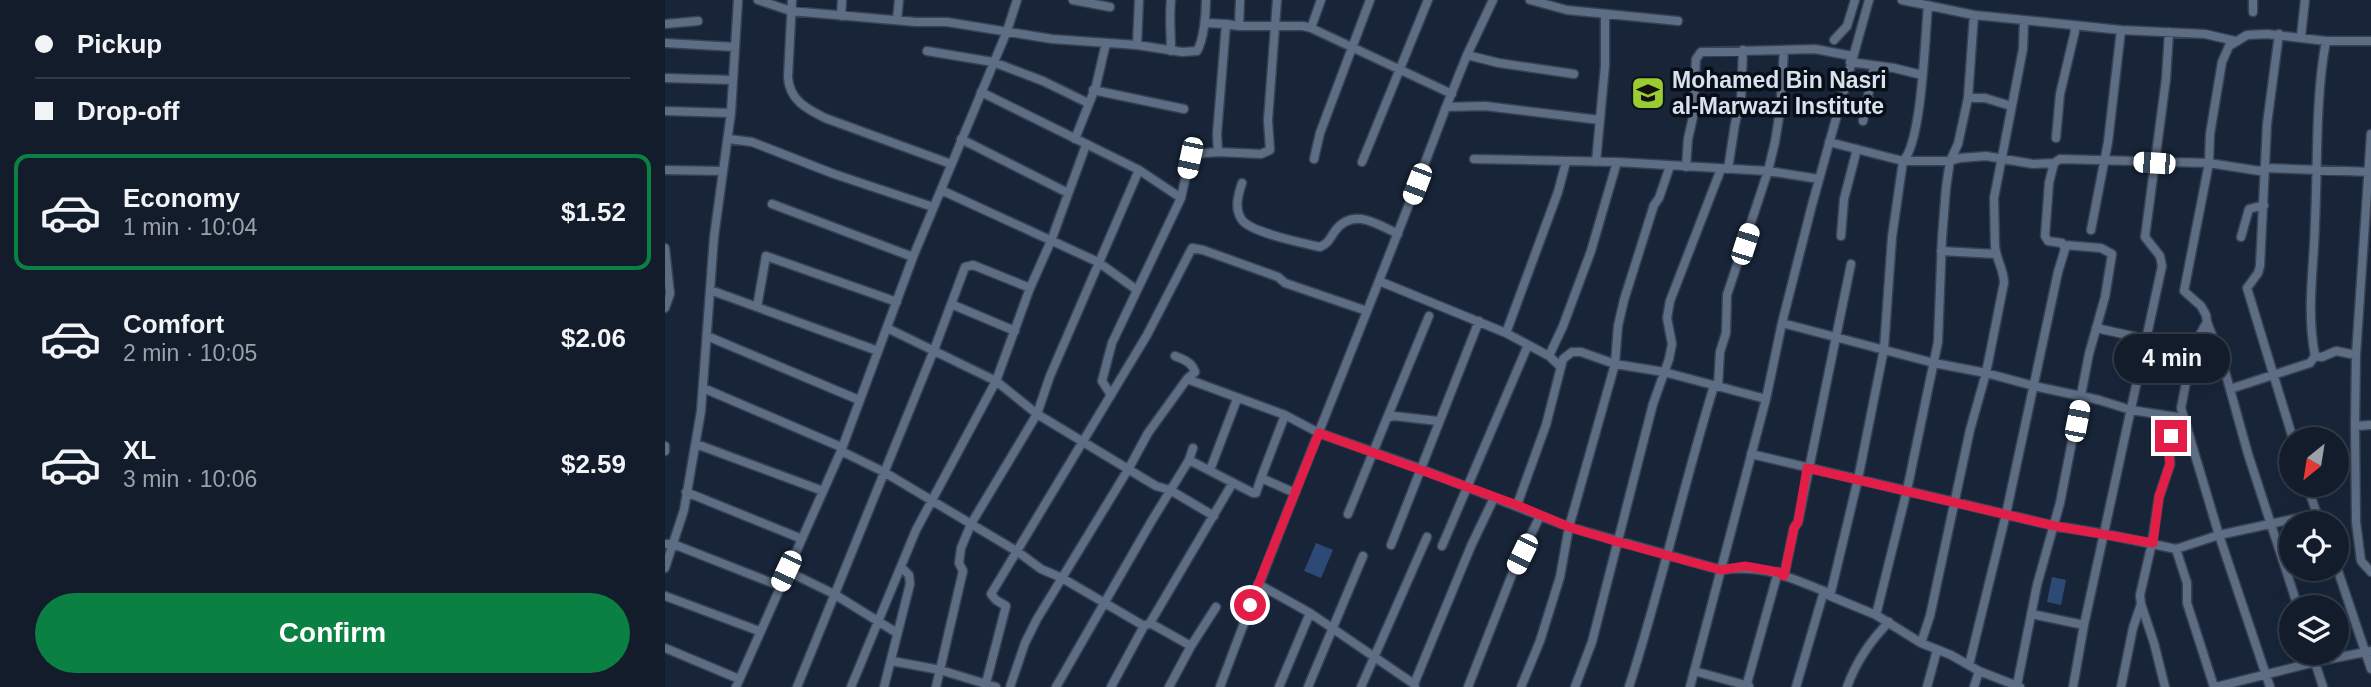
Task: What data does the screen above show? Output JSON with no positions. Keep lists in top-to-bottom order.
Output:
{
  "places": {
    "school or university": ["Mohamed Bin Nasri al-Marwazi Institute"]
  },
  "north": "bottom left",
  "page": {
    "banner": ["Pickup", "Drop-off"],
    "list": [
      {
        "name": "Economy",
        "note": "1 min · 10:04",
        "value": "$1.52"
      },
      {
        "name": "Comfort",
        "note": "2 min · 10:05",
        "value": "$2.06"
      },
      {
        "name": "XL",
        "note": "3 min · 10:06",
        "value": "$2.59"
      }
    ],
    "bubble": "4 min",
    "buttons": "Confirm"
  }
}
